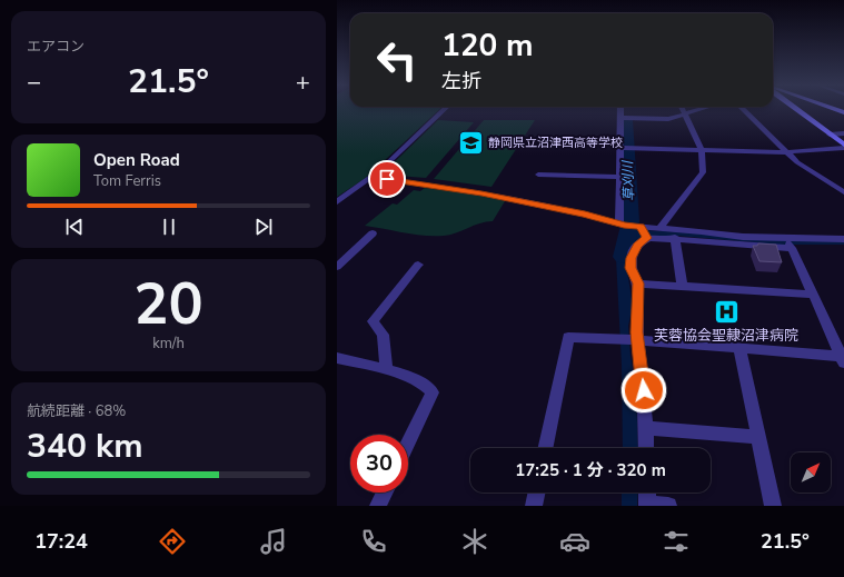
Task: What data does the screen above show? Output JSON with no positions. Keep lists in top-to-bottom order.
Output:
{
  "water": ["草刈川"],
  "places": {
    "school or university": ["静岡県立沼津西高等学校"],
    "hospital": ["芙蓉協会聖隷沼津病院"]
  },
  "north": "top right",
  "page": {
    "tile": [
      "エアコン",
      ["20", "km/h"],
      ["航続距離 · 68%", "340 km"]
    ],
    "turn": ["120 m", "左折"],
    "heat": ["−", "21.5°", "+"],
    "song": ["Open Road", "Tom Ferris"],
    "limit": "30",
    "trip": "17:25 · 1 分 · 320 m",
    "tabs": ["17:24", "21.5°"]
  }
}
